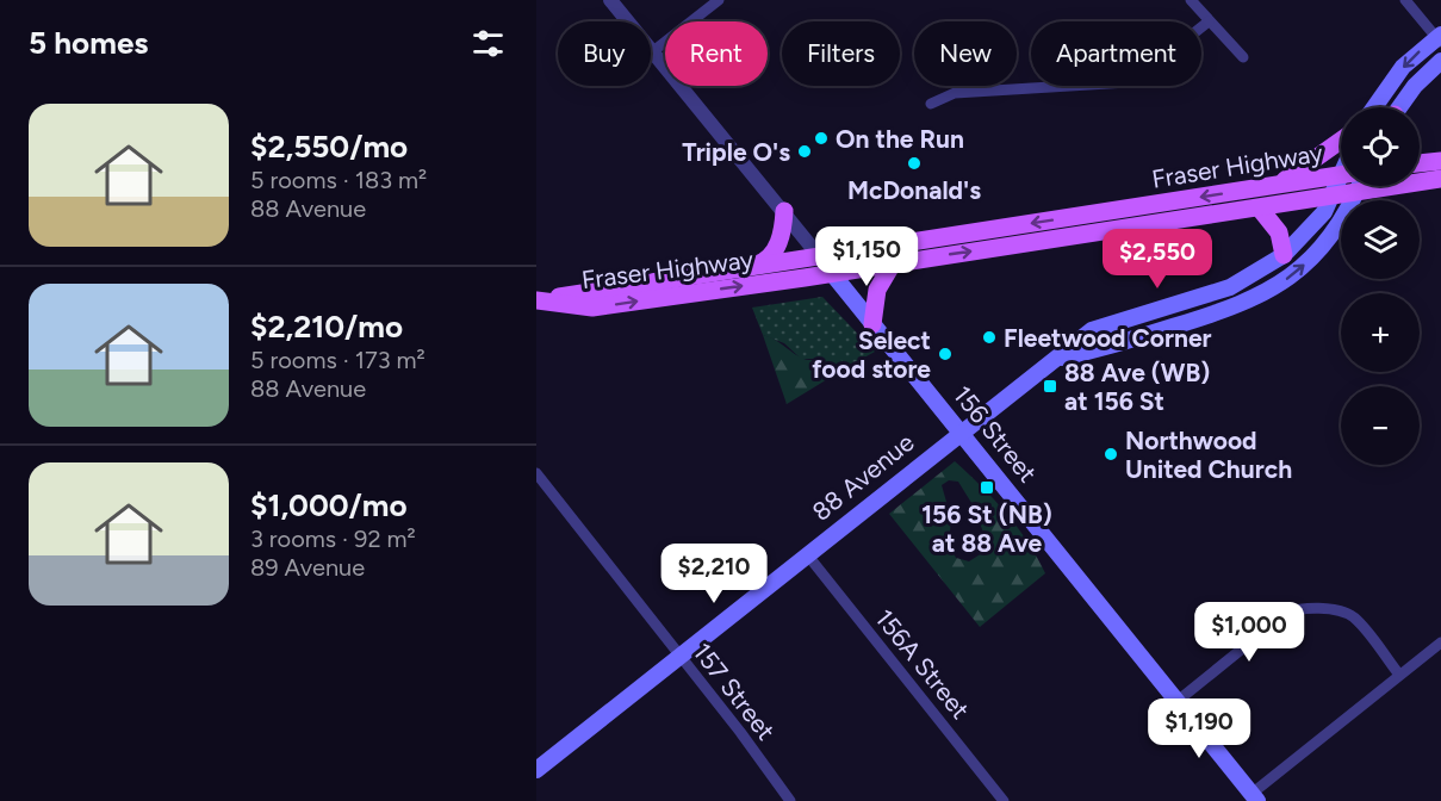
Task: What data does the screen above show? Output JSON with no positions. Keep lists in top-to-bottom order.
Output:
{
  "streets": {
    "main road": ["Fraser Highway", "156 Street", "88 Avenue"],
    "street": ["156A Street", "157 Street"]
  },
  "crossings": [
    ["Fraser Highway", "156 Street"],
    ["Fraser Highway", "88 Avenue"],
    ["156 Street", "88 Avenue"],
    ["88 Avenue", "156A Street"],
    ["88 Avenue", "157 Street"]
  ],
  "places": {
    "other": [
      "On the Run",
      "Triple O's",
      "McDonald's",
      "Fleetwood Corner",
      "Select food store",
      "Northwood United Church"
    ],
    "transit": ["88 Ave (WB) at 156 St", "156 St (NB) at 88 Ave"]
  },
  "page": {
    "heading": "5 homes",
    "chip": [
      "Buy",
      "Rent",
      "Filters",
      "New",
      "Apartment"
    ],
    "list": [
      {
        "name": "$2,550/mo",
        "note": "5 rooms · 183 m² · 88 Avenue"
      },
      {
        "name": "$2,210/mo",
        "note": "5 rooms · 173 m² · 88 Avenue"
      },
      {
        "name": "$1,000/mo",
        "note": "3 rooms · 92 m² · 89 Avenue"
      }
    ],
    "map_buttons": ["+", "−"],
    "price": [
      "$1,150",
      "$2,550",
      "$2,210",
      "$1,000",
      "$1,190"
    ]
  }
}
